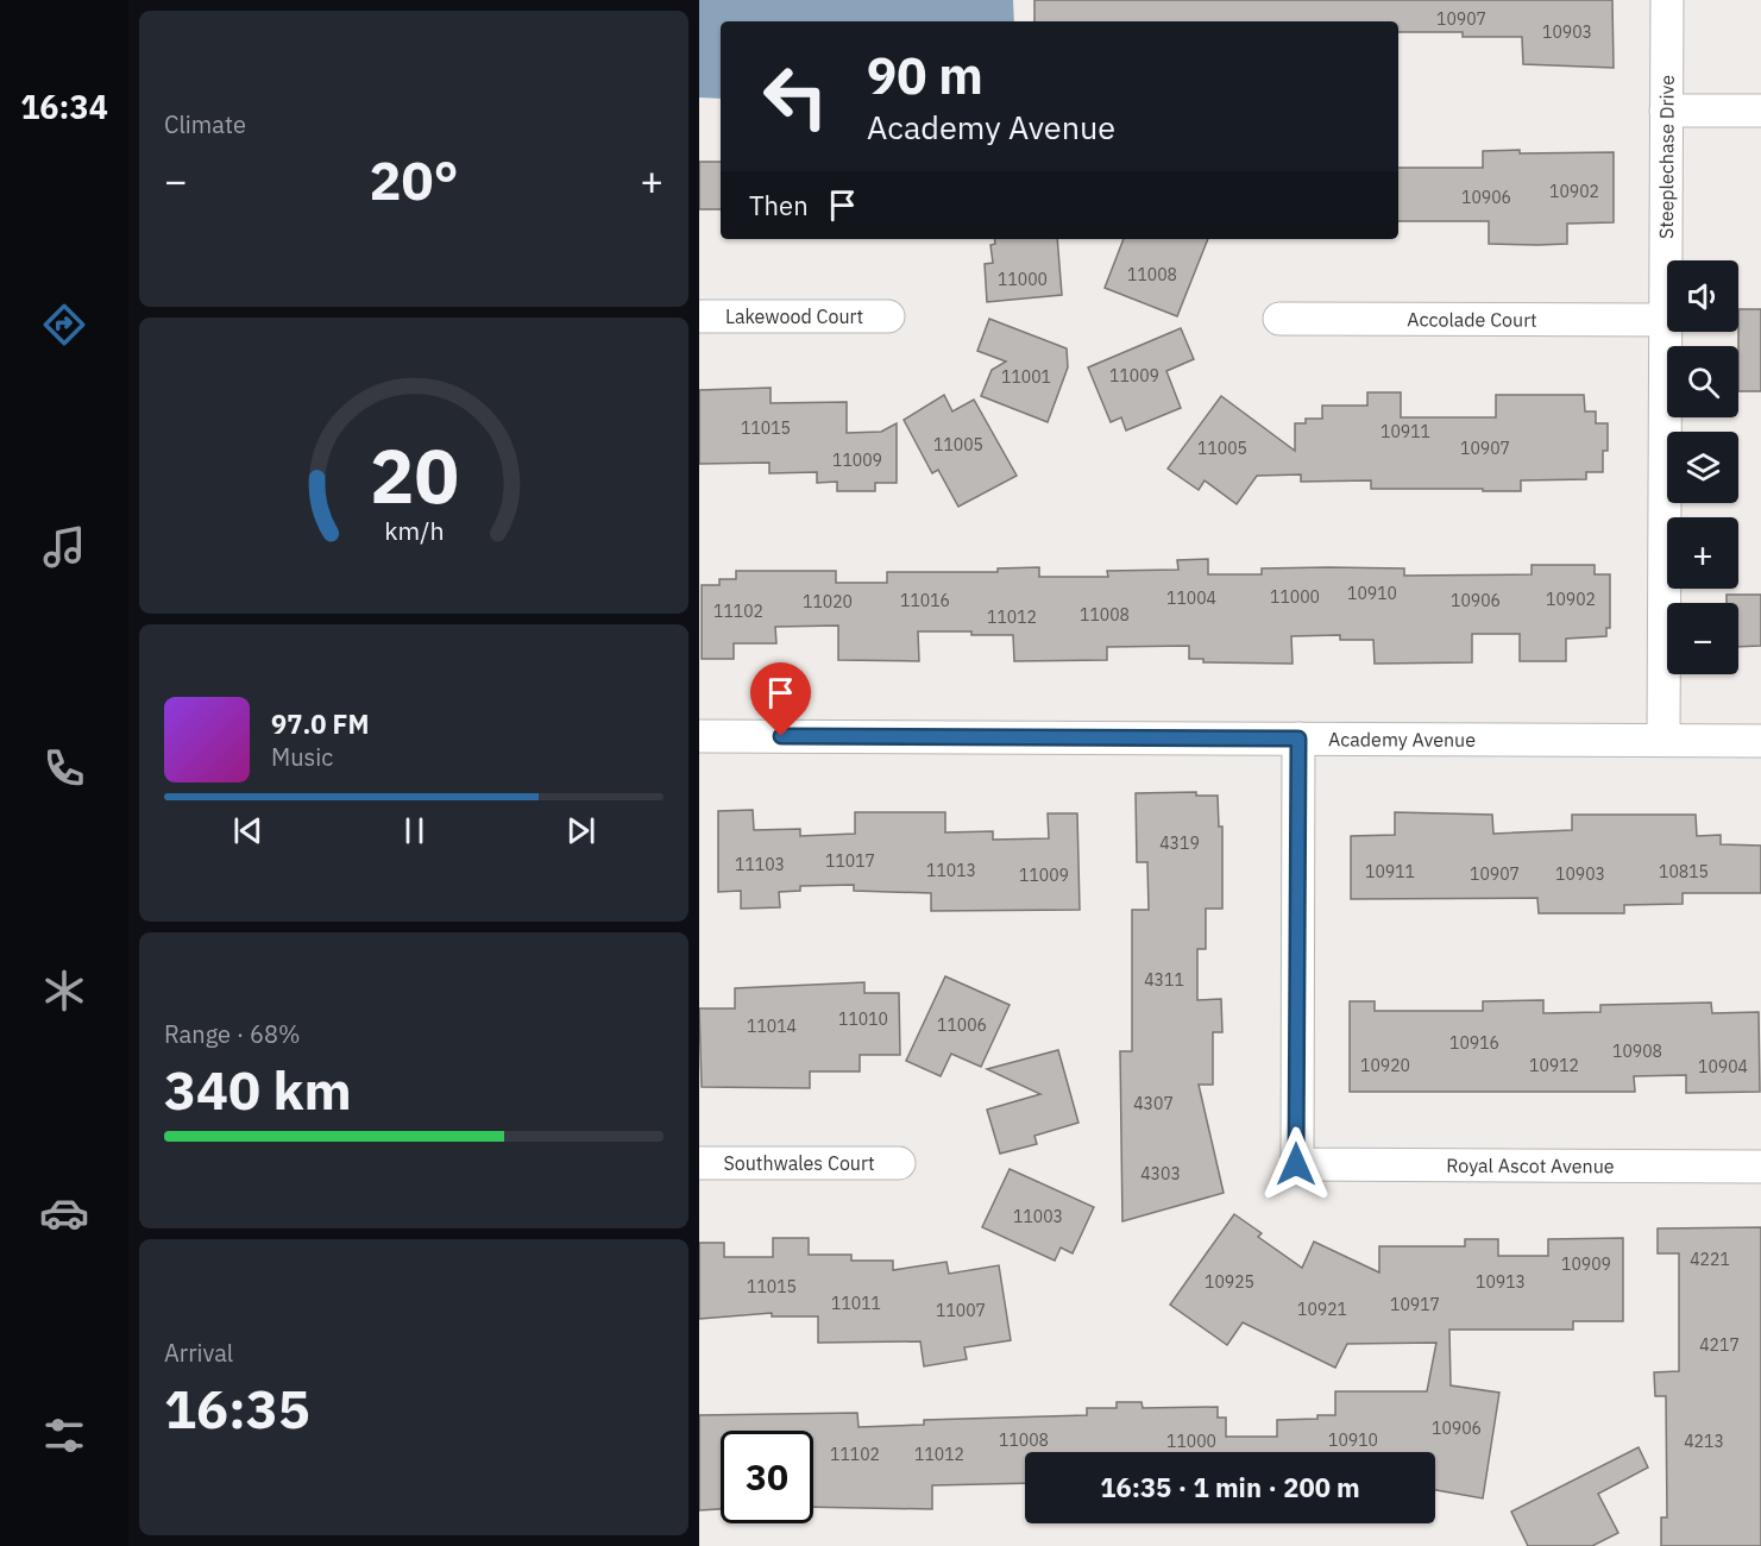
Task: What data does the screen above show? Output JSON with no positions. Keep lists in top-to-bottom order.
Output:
{
  "streets": {
    "street": [
      "Steeplechase Drive",
      "Lakewood Court",
      "Accolade Court",
      "Academy Avenue",
      "Southwales Court",
      "Royal Ascot Avenue"
    ]
  },
  "crossings": [
    ["Steeplechase Drive", "Accolade Court"],
    ["Steeplechase Drive", "Academy Avenue"],
    ["Academy Avenue", "Royal Ascot Avenue"]
  ],
  "house_numbers": [
    "10907",
    "10903",
    "10902",
    "10906",
    "11008",
    "11000",
    "11009",
    "11001",
    "11015",
    "10911",
    "11005",
    "11005",
    "10907",
    "11009",
    "10910",
    "11000",
    "11004",
    "10902",
    "11016",
    "10906",
    "11020",
    "11102",
    "11008",
    "11012",
    "4319",
    "11017",
    "11103",
    "11013",
    "10911",
    "10815",
    "10907",
    "10903",
    "11009",
    "4311",
    "11010",
    "11006",
    "11014",
    "10916",
    "10908",
    "10920",
    "10912",
    "10904",
    "4307",
    "4303",
    "11003",
    "4221",
    "10909",
    "10925",
    "10913",
    "11015",
    "11011",
    "10917",
    "10921",
    "11007",
    "4217",
    "10906",
    "11008",
    "10910",
    "11000",
    "4213",
    "11102",
    "11012"
  ],
  "page": {
    "tabs": "16:34",
    "tile": [
      "Climate",
      ["Range · 68%", "340 km"],
      ["Arrival", "16:35"]
    ],
    "turn": ["90 m", "Academy Avenue"],
    "heat": ["−", "20°", "+"],
    "then": "Then",
    "map_buttons": ["+", "−"],
    "song": ["97.0 FM", "Music"],
    "limit": "30",
    "trip": "16:35 · 1 min · 200 m",
    "gauge": ["20", "km/h"]
  }
}
